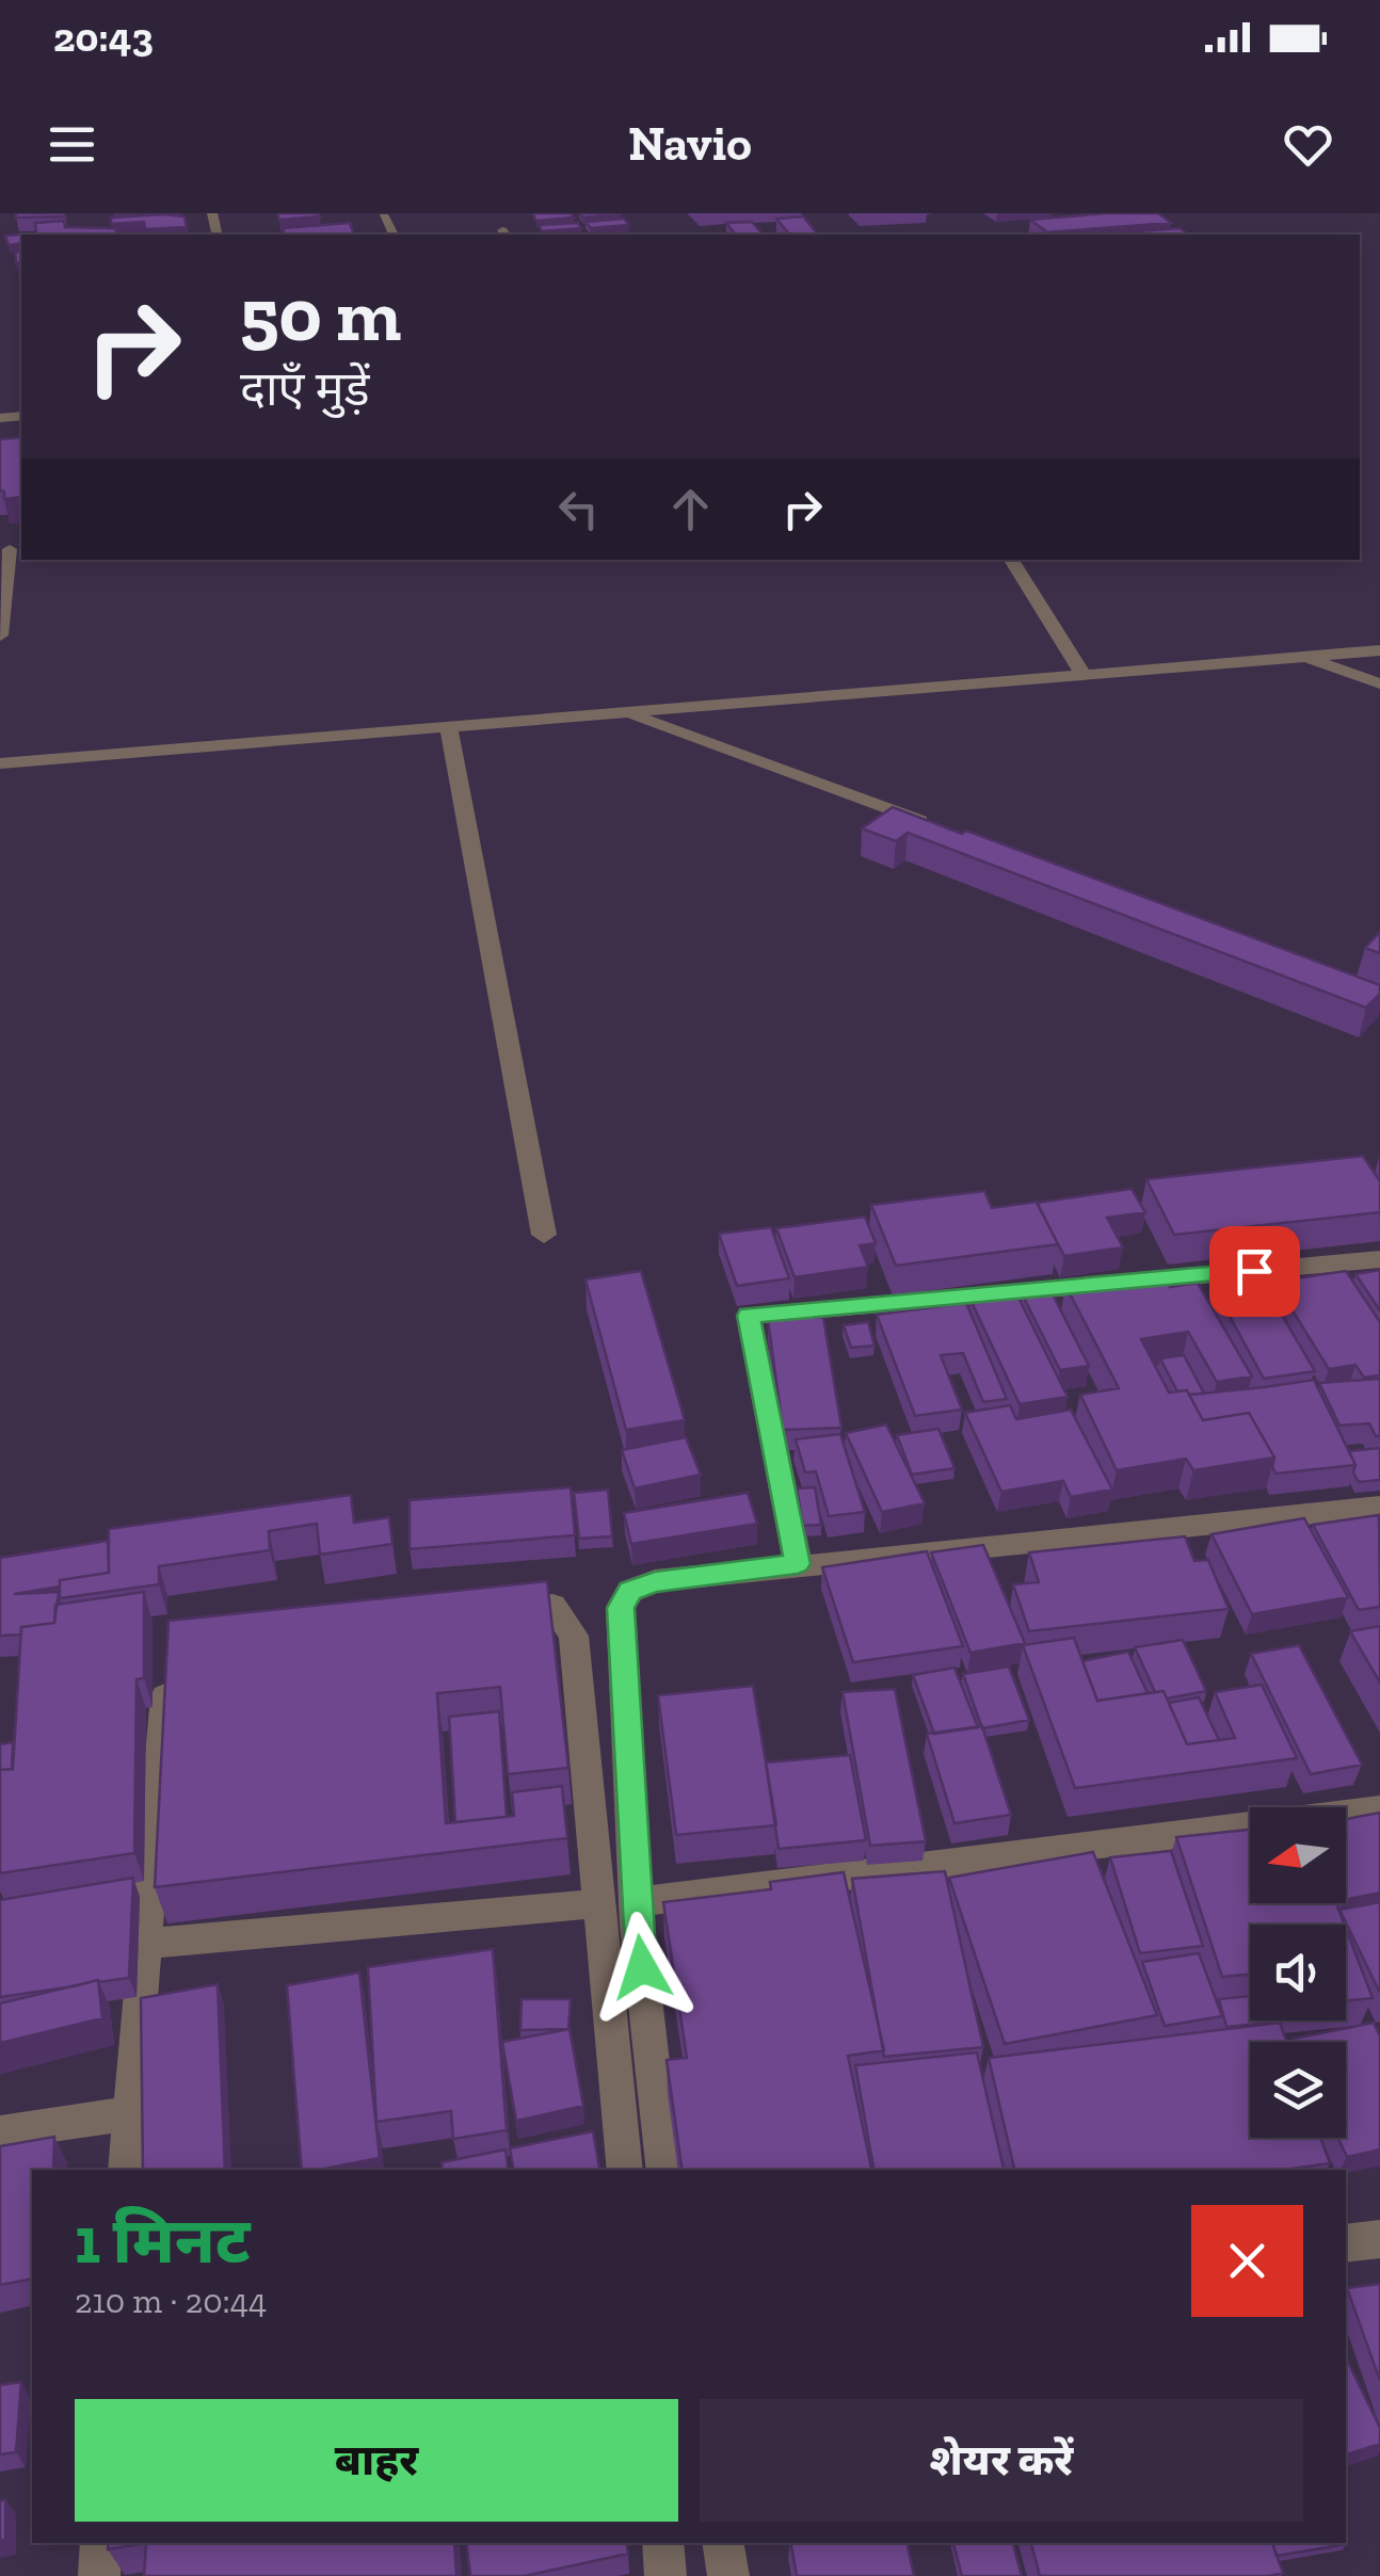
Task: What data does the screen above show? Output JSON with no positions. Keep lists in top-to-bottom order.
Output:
{
  "north": "left",
  "page": {
    "status": "20:43",
    "header": "Navio",
    "turn": ["50 m", "दाएँ मुड़ें"],
    "heading": ["1 मिनट", "210 m · 20:44"],
    "buttons": ["बाहर", "शेयर करें"]
  }
}
